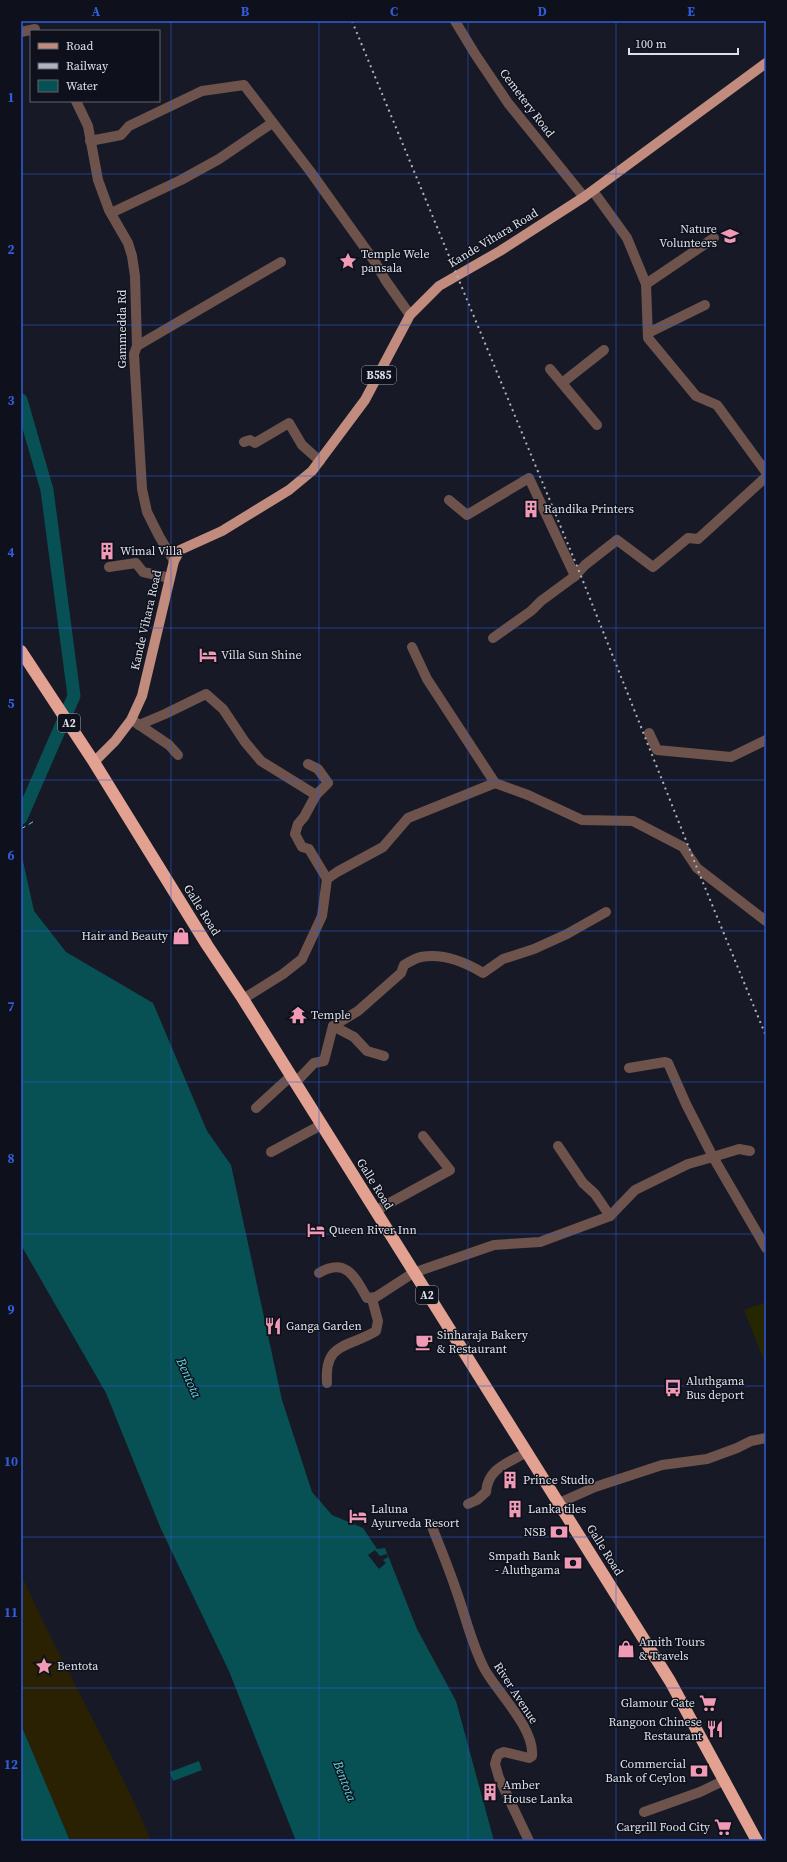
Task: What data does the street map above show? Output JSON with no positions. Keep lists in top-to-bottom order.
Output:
{
  "streets": {
    "highway": ["A2", "Galle Road"],
    "main road": ["Kande Vihara Road", "B585"],
    "street": ["Cemetery Road", "Gammedda Rd", "River Avenue"]
  },
  "crossings": [
    ["Cemetery Road", "Kande Vihara Road"],
    ["Kande Vihara Road", "Gammedda Rd"],
    ["Kande Vihara Road", "Galle Road"]
  ],
  "water": ["Bentota"],
  "places": {
    "school or university": ["Nature Volunteers"],
    "place": ["Temple Wele pansala", "Bentota"],
    "building": [
      "Randika Printers",
      "Wimal Villa",
      "Prince Studio",
      "Lanka tiles",
      "Amber House Lanka"
    ],
    "hotel": ["Villa Sun Shine", "Queen River Inn", "Laluna Ayurveda Resort"],
    "shop": ["Hair and Beauty", "Amith Tours & Travels"],
    "temple": ["Temple"],
    "restaurant": ["Ganga Garden", "Rangoon Chinese Restaurant"],
    "cafe": ["Sinharaja Bakery & Restaurant"],
    "bus stop": ["Aluthgama Bus deport"],
    "bank": ["NSB", "Smpath Bank - Aluthgama", "Commercial Bank of Ceylon"],
    "supermarket": ["Glamour Gate", "Cargrill Food City"]
  },
  "legend": ["Road", "Railway", "Water"],
  "scale_bar": "100 m",
  "grid": {
    "columns": [
      "A",
      "B",
      "C",
      "D",
      "E"
    ],
    "rows": [
      "1",
      "2",
      "3",
      "4",
      "5",
      "6",
      "7",
      "8",
      "9",
      "10",
      "11",
      "12"
    ]
  }
}
